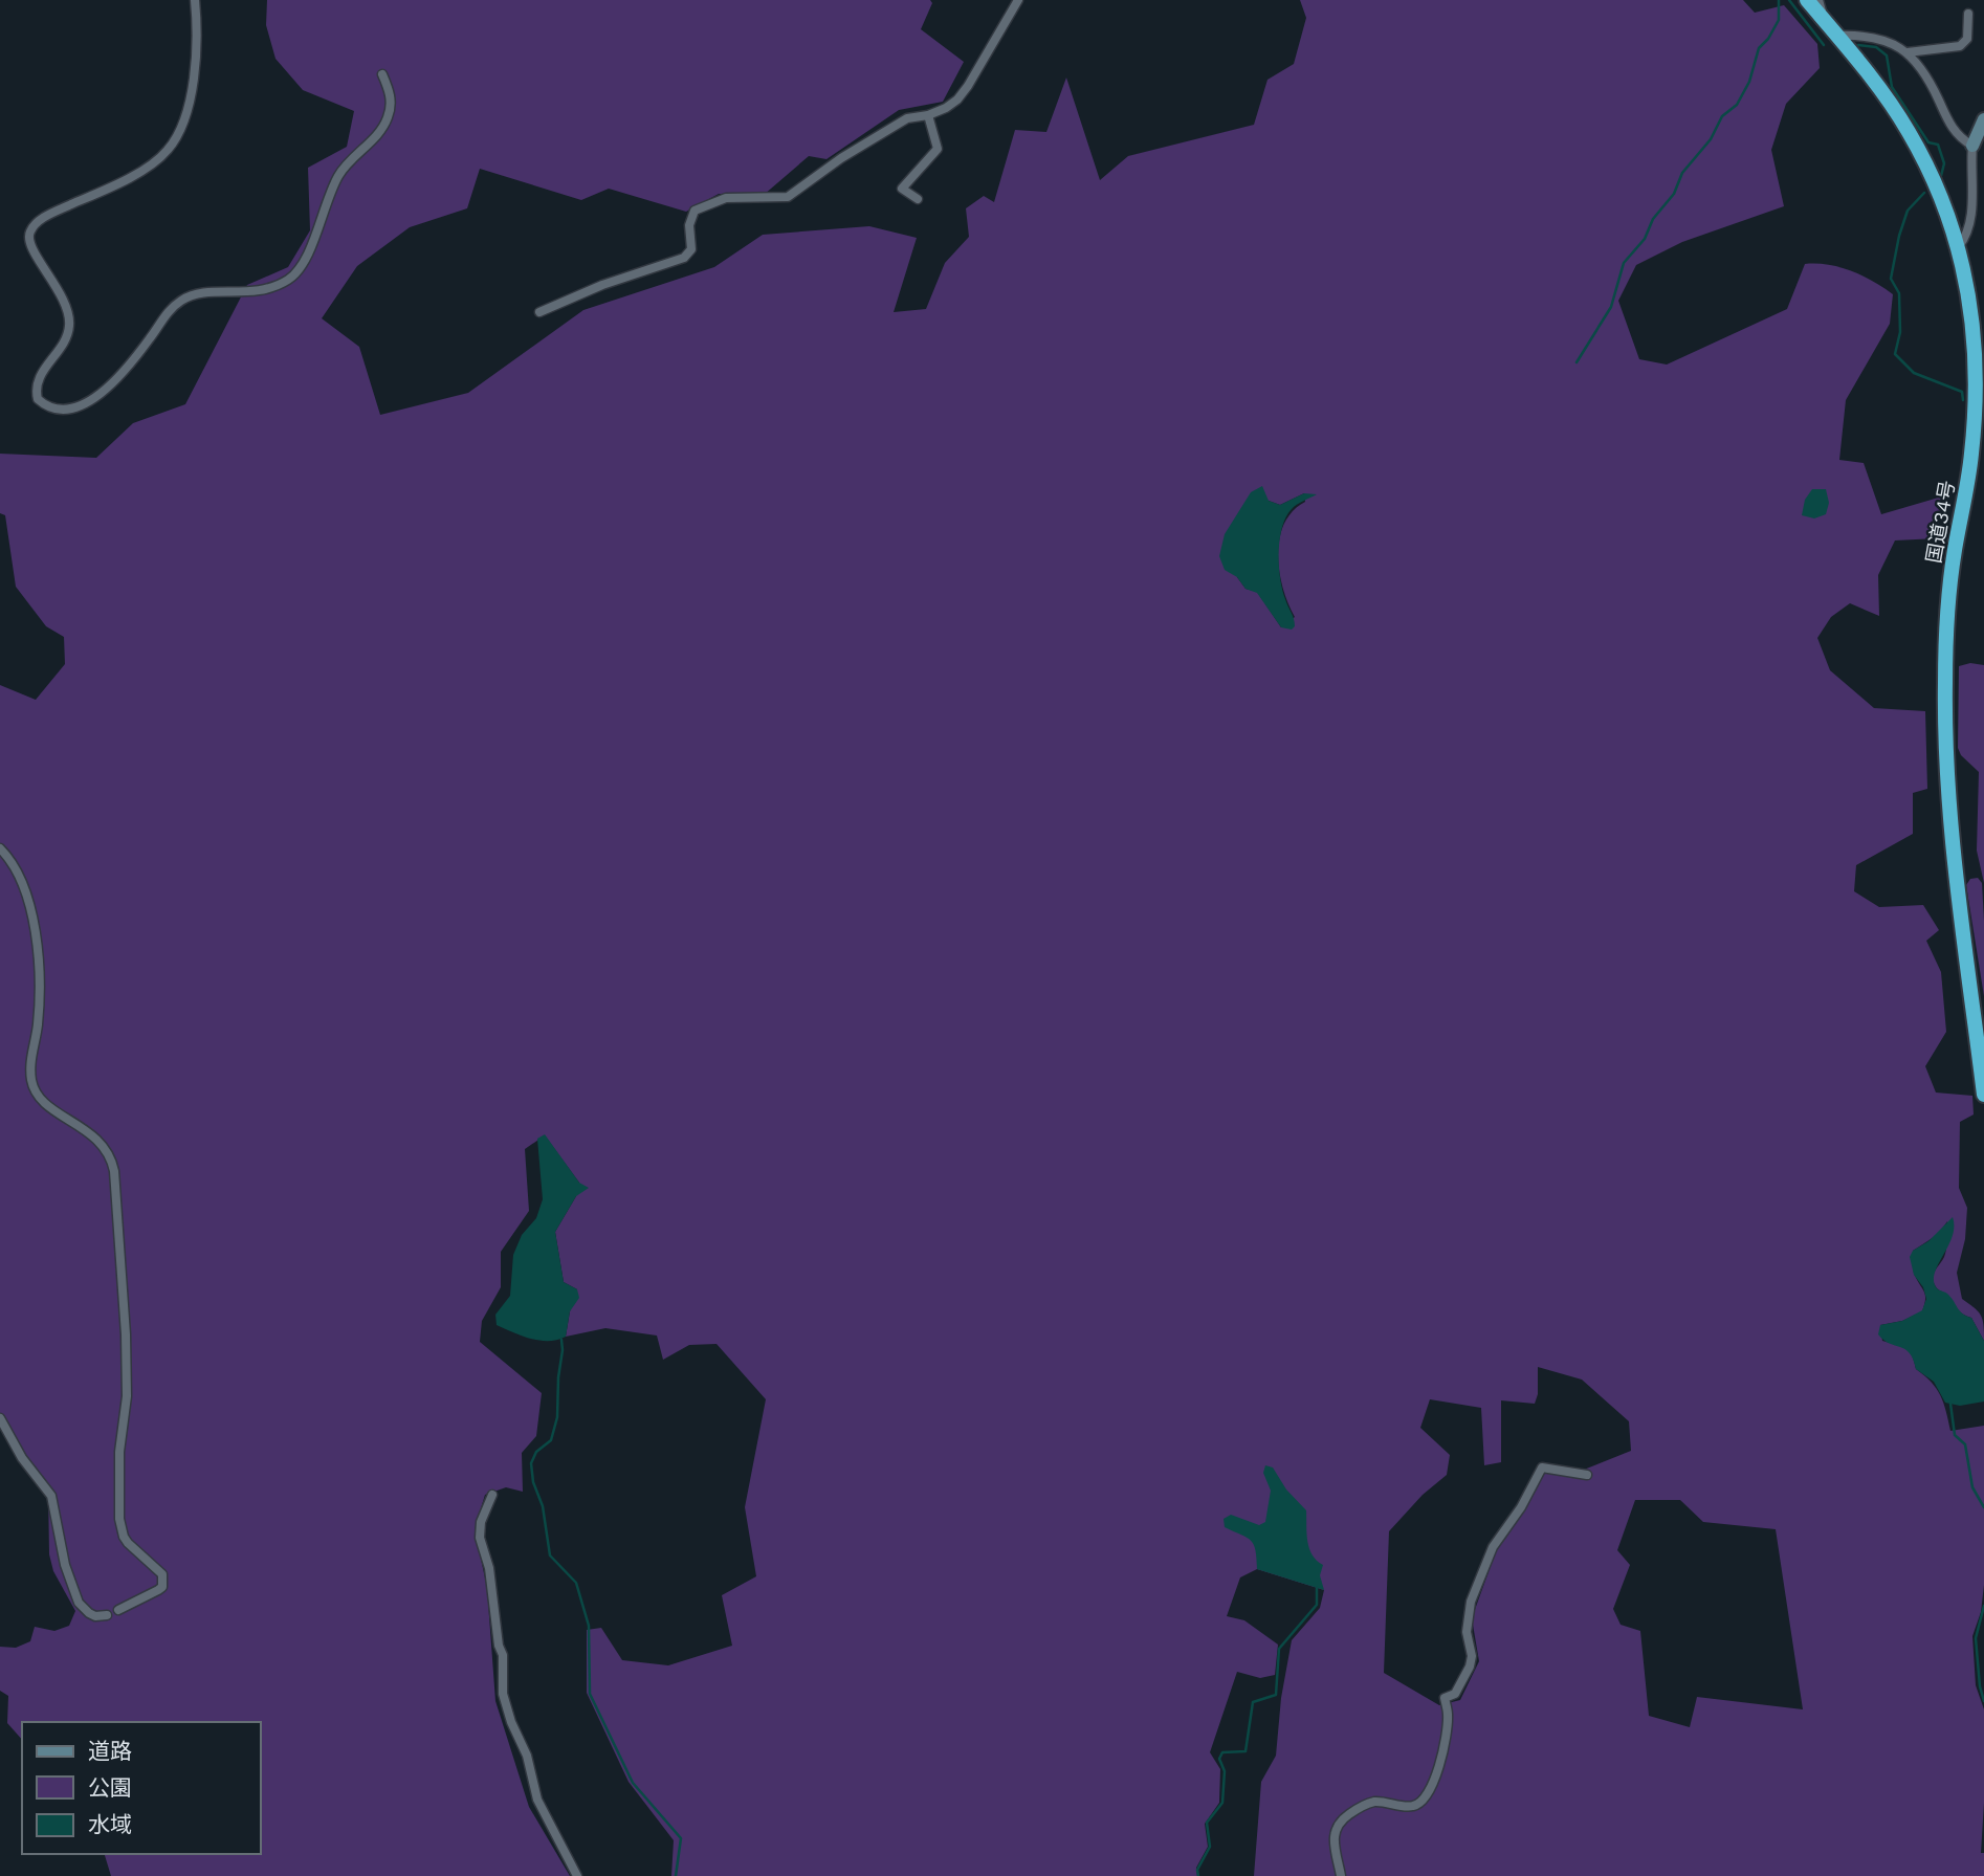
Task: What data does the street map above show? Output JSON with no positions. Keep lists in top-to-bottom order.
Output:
{
  "streets": {
    "highway": ["国道34号"]
  },
  "legend": ["道路", "公園", "水域"]
}
